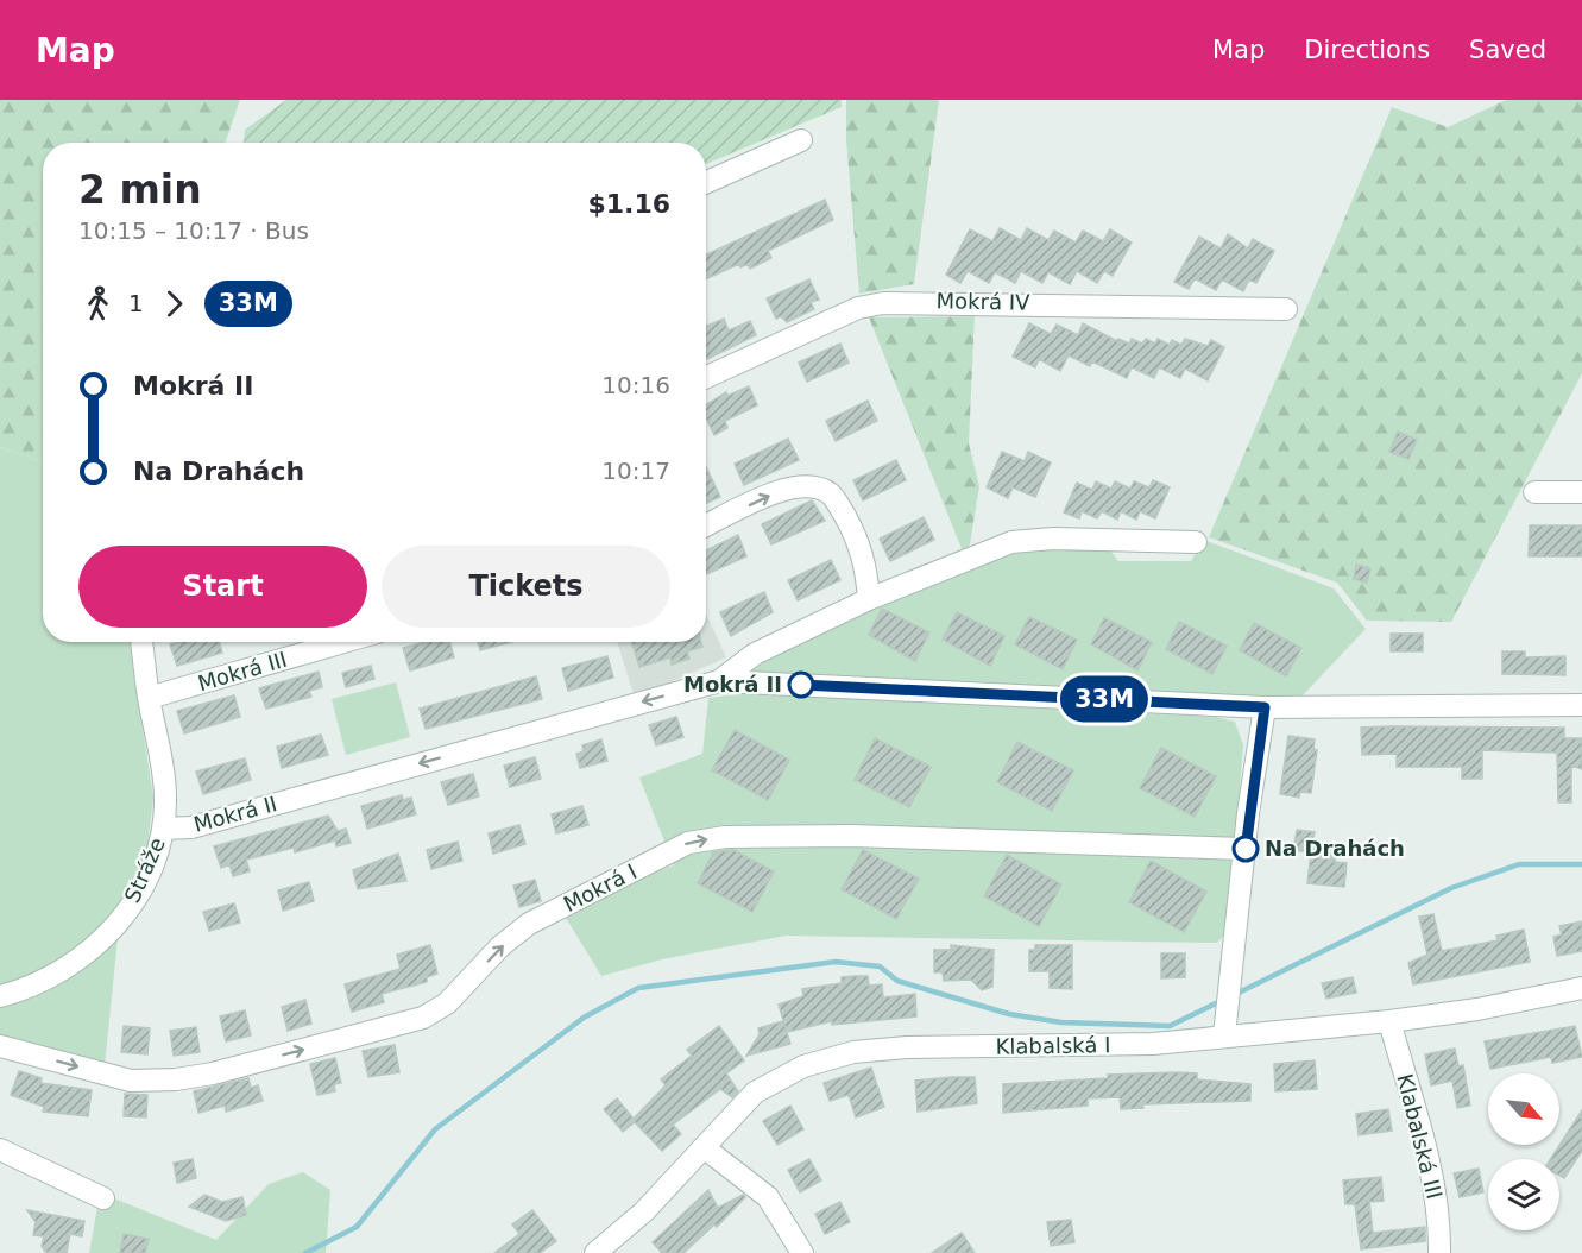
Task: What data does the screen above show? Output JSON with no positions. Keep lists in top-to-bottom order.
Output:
{
  "streets": {
    "street": [
      "Mokrá IV",
      "Mokrá III",
      "Mokrá II",
      "Stráže",
      "Mokrá I",
      "Klabalská I",
      "Klabalská III"
    ]
  },
  "crossings": [
    ["Mokrá III", "Stráže"],
    ["Mokrá II", "Stráže"],
    ["Klabalská I", "Klabalská III"]
  ],
  "one_way": ["Mokrá II", "Mokrá I"],
  "places": ["Mokrá II", "Na Drahách"],
  "lines": ["bus line 33M"],
  "north": "bottom right",
  "page": {
    "header": "Map",
    "nav": ["Map", "Directions", "Saved"],
    "on_map": "33M",
    "heading": ["2 min", "10:15 – 10:17 · Bus", "$1.16"],
    "legs": ["1", "33M"],
    "list": [
      {
        "name": "Mokrá II",
        "value": "10:16"
      },
      {
        "name": "Na Drahách",
        "value": "10:17"
      }
    ],
    "buttons": ["Start", "Tickets"]
  }
}
